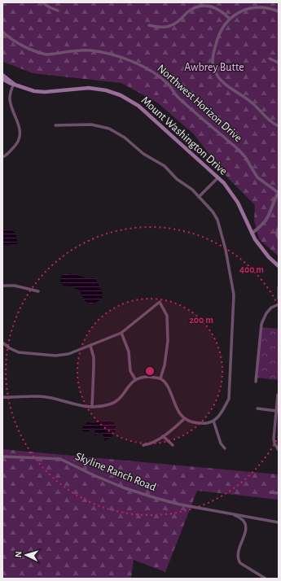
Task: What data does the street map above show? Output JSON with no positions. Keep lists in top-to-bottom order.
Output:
{
  "streets": {
    "main road": ["Mount Washington Drive"],
    "street": ["Northwest Horizon Drive", "Skyline Ranch Road"]
  },
  "parks": ["Awbrey Butte"],
  "north": "left",
  "rings": ["400 m", "200 m"]
}
